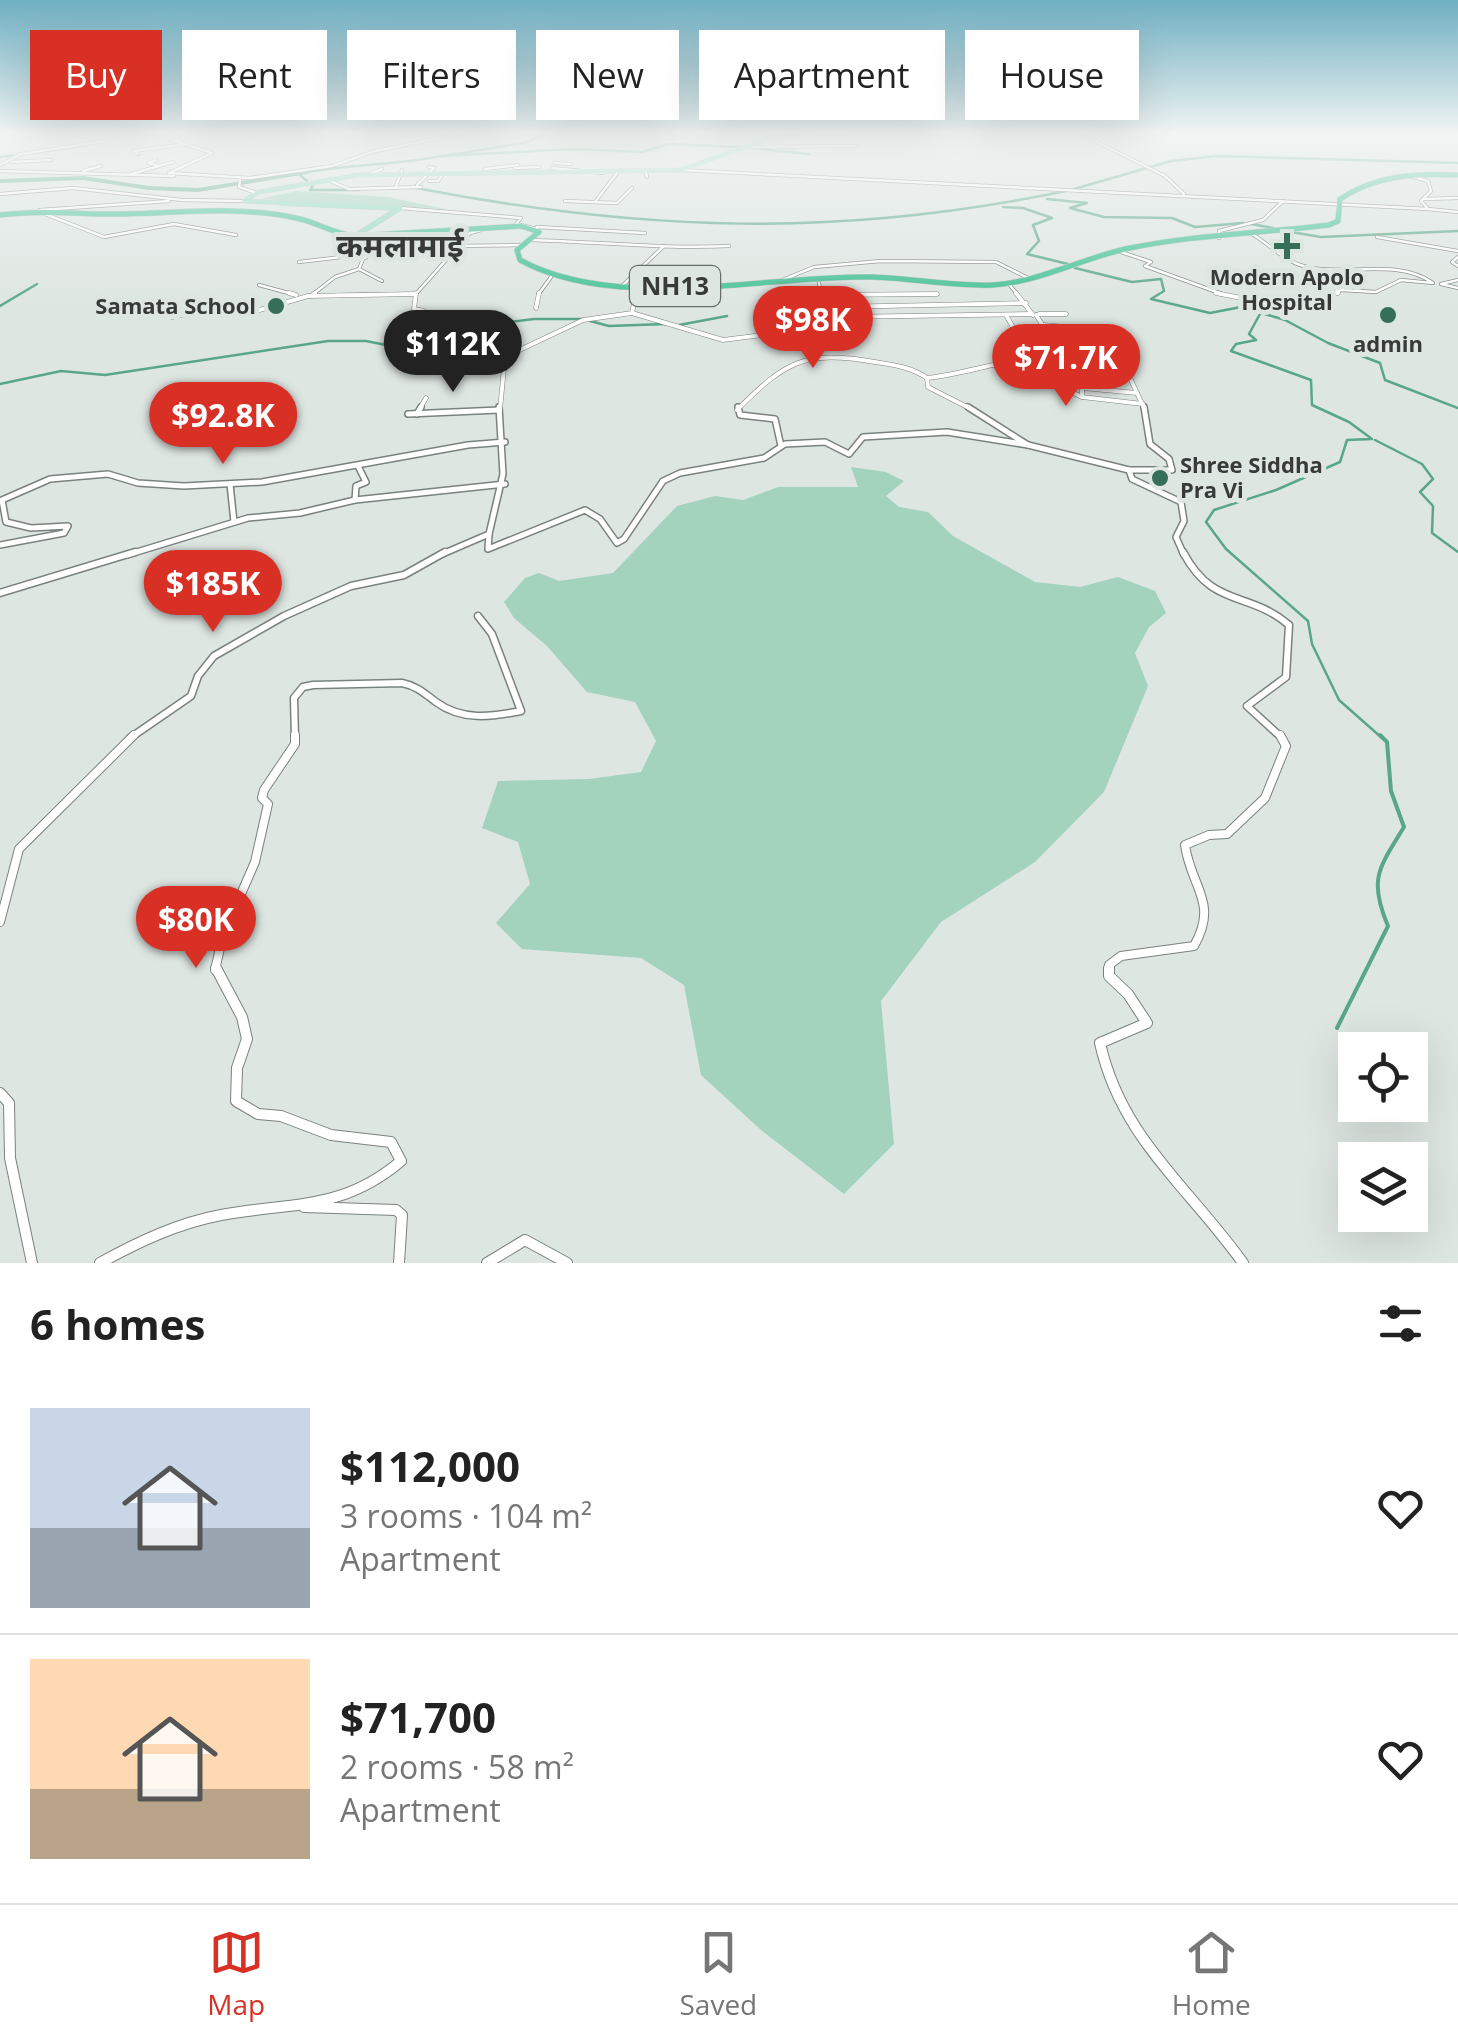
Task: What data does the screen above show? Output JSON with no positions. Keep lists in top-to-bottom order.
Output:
{
  "streets": {
    "highway": ["NH13"]
  },
  "districts": ["कमलामाई"],
  "places": {
    "health": ["Modern Apolo Hospital"],
    "other": ["Samata School", "admin", "Shree Siddha Pra Vi"]
  },
  "page": {
    "chip": [
      "Buy",
      "Rent",
      "Filters",
      "New",
      "Apartment",
      "House"
    ],
    "price": [
      "$98K",
      "$112K",
      "$71.7K",
      "$92.8K",
      "$185K",
      "$80K"
    ],
    "heading": "6 homes",
    "list": [
      {
        "name": "$112,000",
        "note": "3 rooms · 104 m² · Apartment"
      },
      {
        "name": "$71,700",
        "note": "2 rooms · 58 m² · Apartment"
      }
    ],
    "tabs": ["Map", "Saved", "Home"]
  }
}
